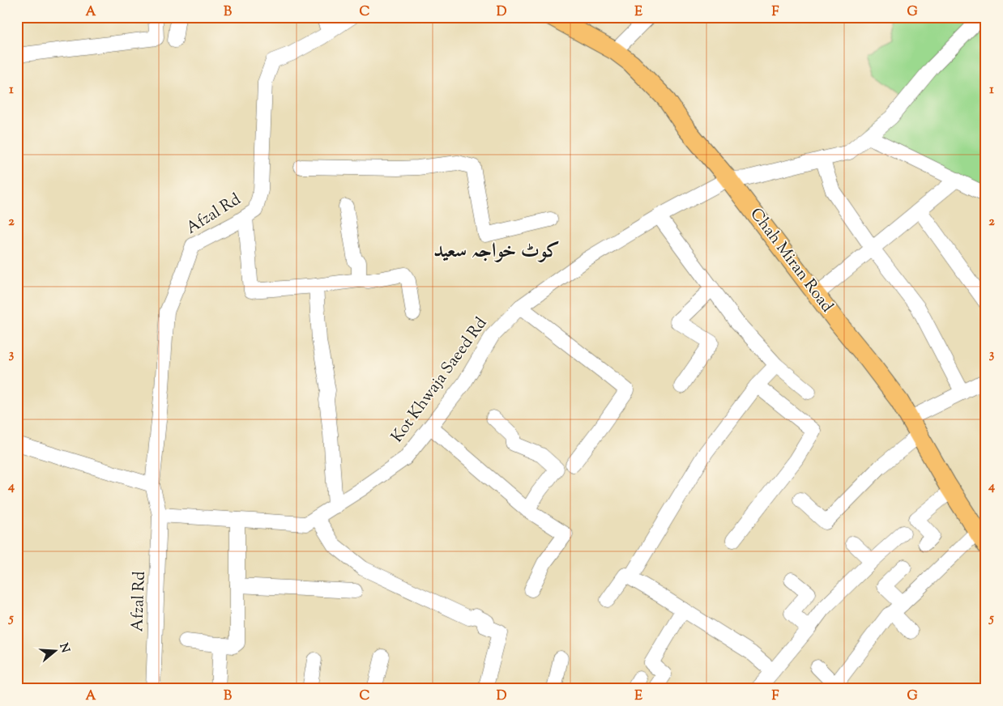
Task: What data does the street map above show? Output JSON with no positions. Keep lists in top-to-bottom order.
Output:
{
  "streets": {
    "main road": ["Chah Miran Road"],
    "street": ["Afzal Rd", "Kot Khwaja Saeed Rd"]
  },
  "crossings": [
    ["Afzal Rd", "Kot Khwaja Saeed Rd"],
    ["Chah Miran Road", "Kot Khwaja Saeed Rd"]
  ],
  "districts": ["کوٹ خواجہ سعید"],
  "north": "right",
  "grid": {
    "columns": [
      "A",
      "B",
      "C",
      "D",
      "E",
      "F",
      "G"
    ],
    "rows": [
      "1",
      "2",
      "3",
      "4",
      "5"
    ]
  }
}
